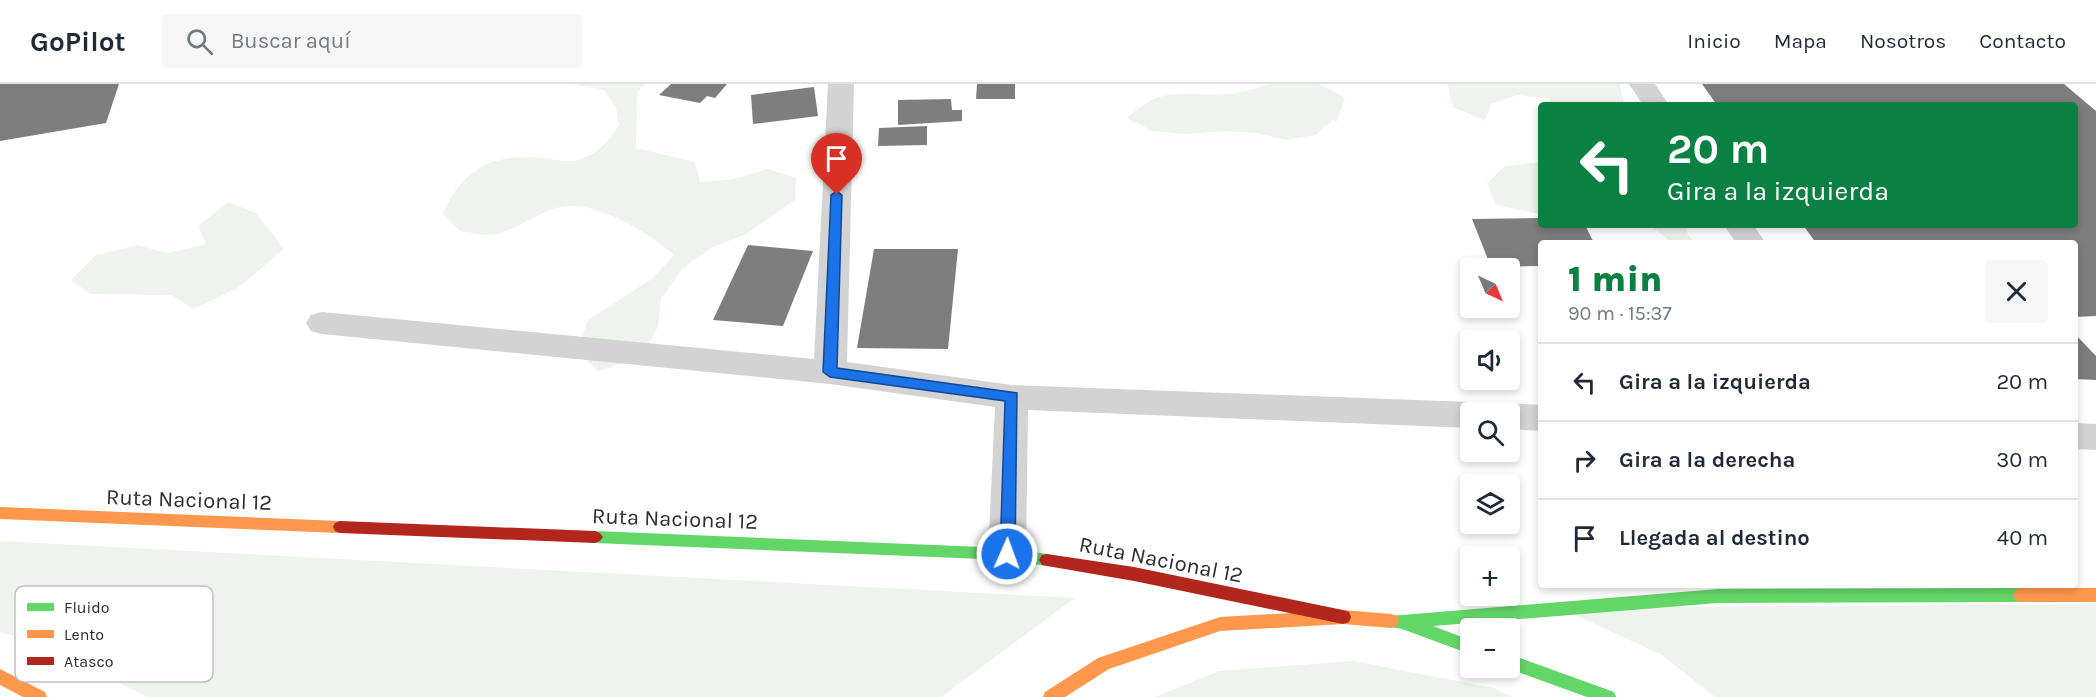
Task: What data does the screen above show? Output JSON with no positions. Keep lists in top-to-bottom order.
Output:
{
  "streets": {
    "main road": ["Ruta Nacional 12"]
  },
  "legend": ["Fluido", "Lento", "Atasco"],
  "north": "bottom right",
  "page": {
    "header": "GoPilot",
    "search": "Buscar aquí",
    "nav": [
      "Inicio",
      "Mapa",
      "Nosotros",
      "Contacto"
    ],
    "turn": ["20 m", "Gira a la izquierda"],
    "heading": ["1 min", "90 m · 15:37"],
    "map_buttons": ["+", "−"],
    "list": [
      {
        "name": "Gira a la izquierda",
        "value": "20 m"
      },
      {
        "name": "Gira a la derecha",
        "value": "30 m"
      },
      {
        "name": "Llegada al destino",
        "value": "40 m"
      }
    ]
  }
}
